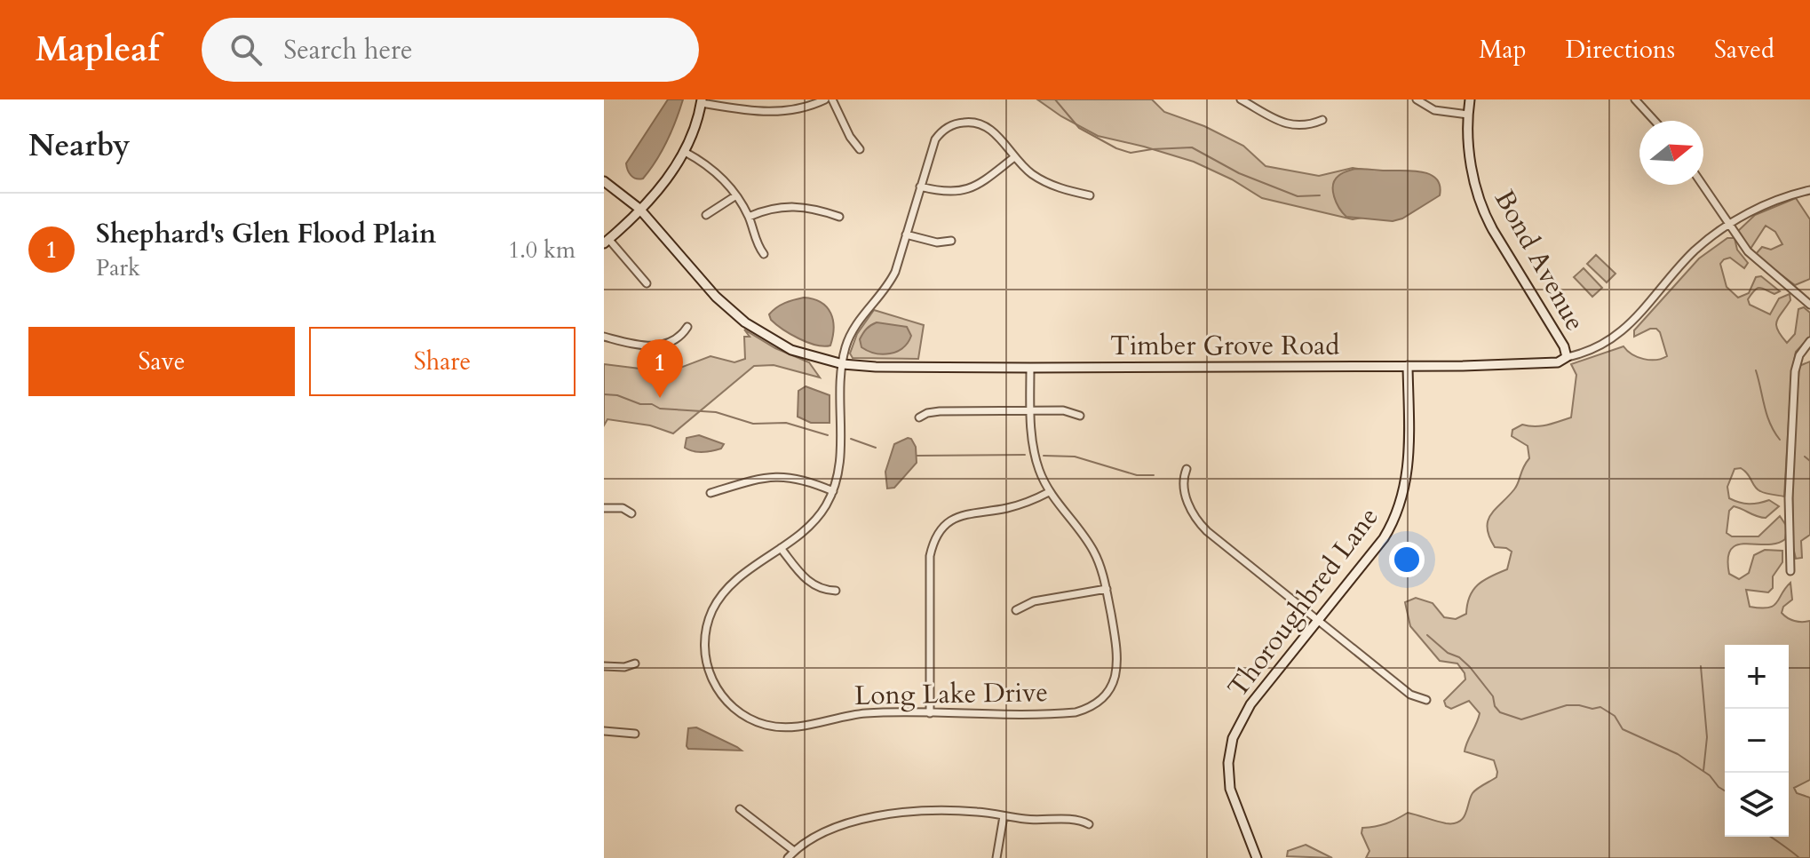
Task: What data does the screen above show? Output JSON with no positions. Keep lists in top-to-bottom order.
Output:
{
  "streets": {
    "street": [
      "Bond Avenue",
      "Timber Grove Road",
      "Thoroughbred Lane",
      "Long Lake Drive"
    ]
  },
  "crossings": [
    ["Bond Avenue", "Timber Grove Road"],
    ["Timber Grove Road", "Thoroughbred Lane"],
    ["Timber Grove Road", "Long Lake Drive"]
  ],
  "north": "right",
  "page": {
    "header": "Mapleaf",
    "search": "Search here",
    "nav": ["Map", "Directions", "Saved"],
    "heading": "Nearby",
    "list": [
      {
        "mark": "1",
        "name": "Shephard's Glen Flood Plain",
        "note": "Park",
        "value": "1.0 km"
      }
    ],
    "buttons": ["Save", "Share"],
    "pins": "1",
    "map_buttons": ["+", "−"]
  }
}
